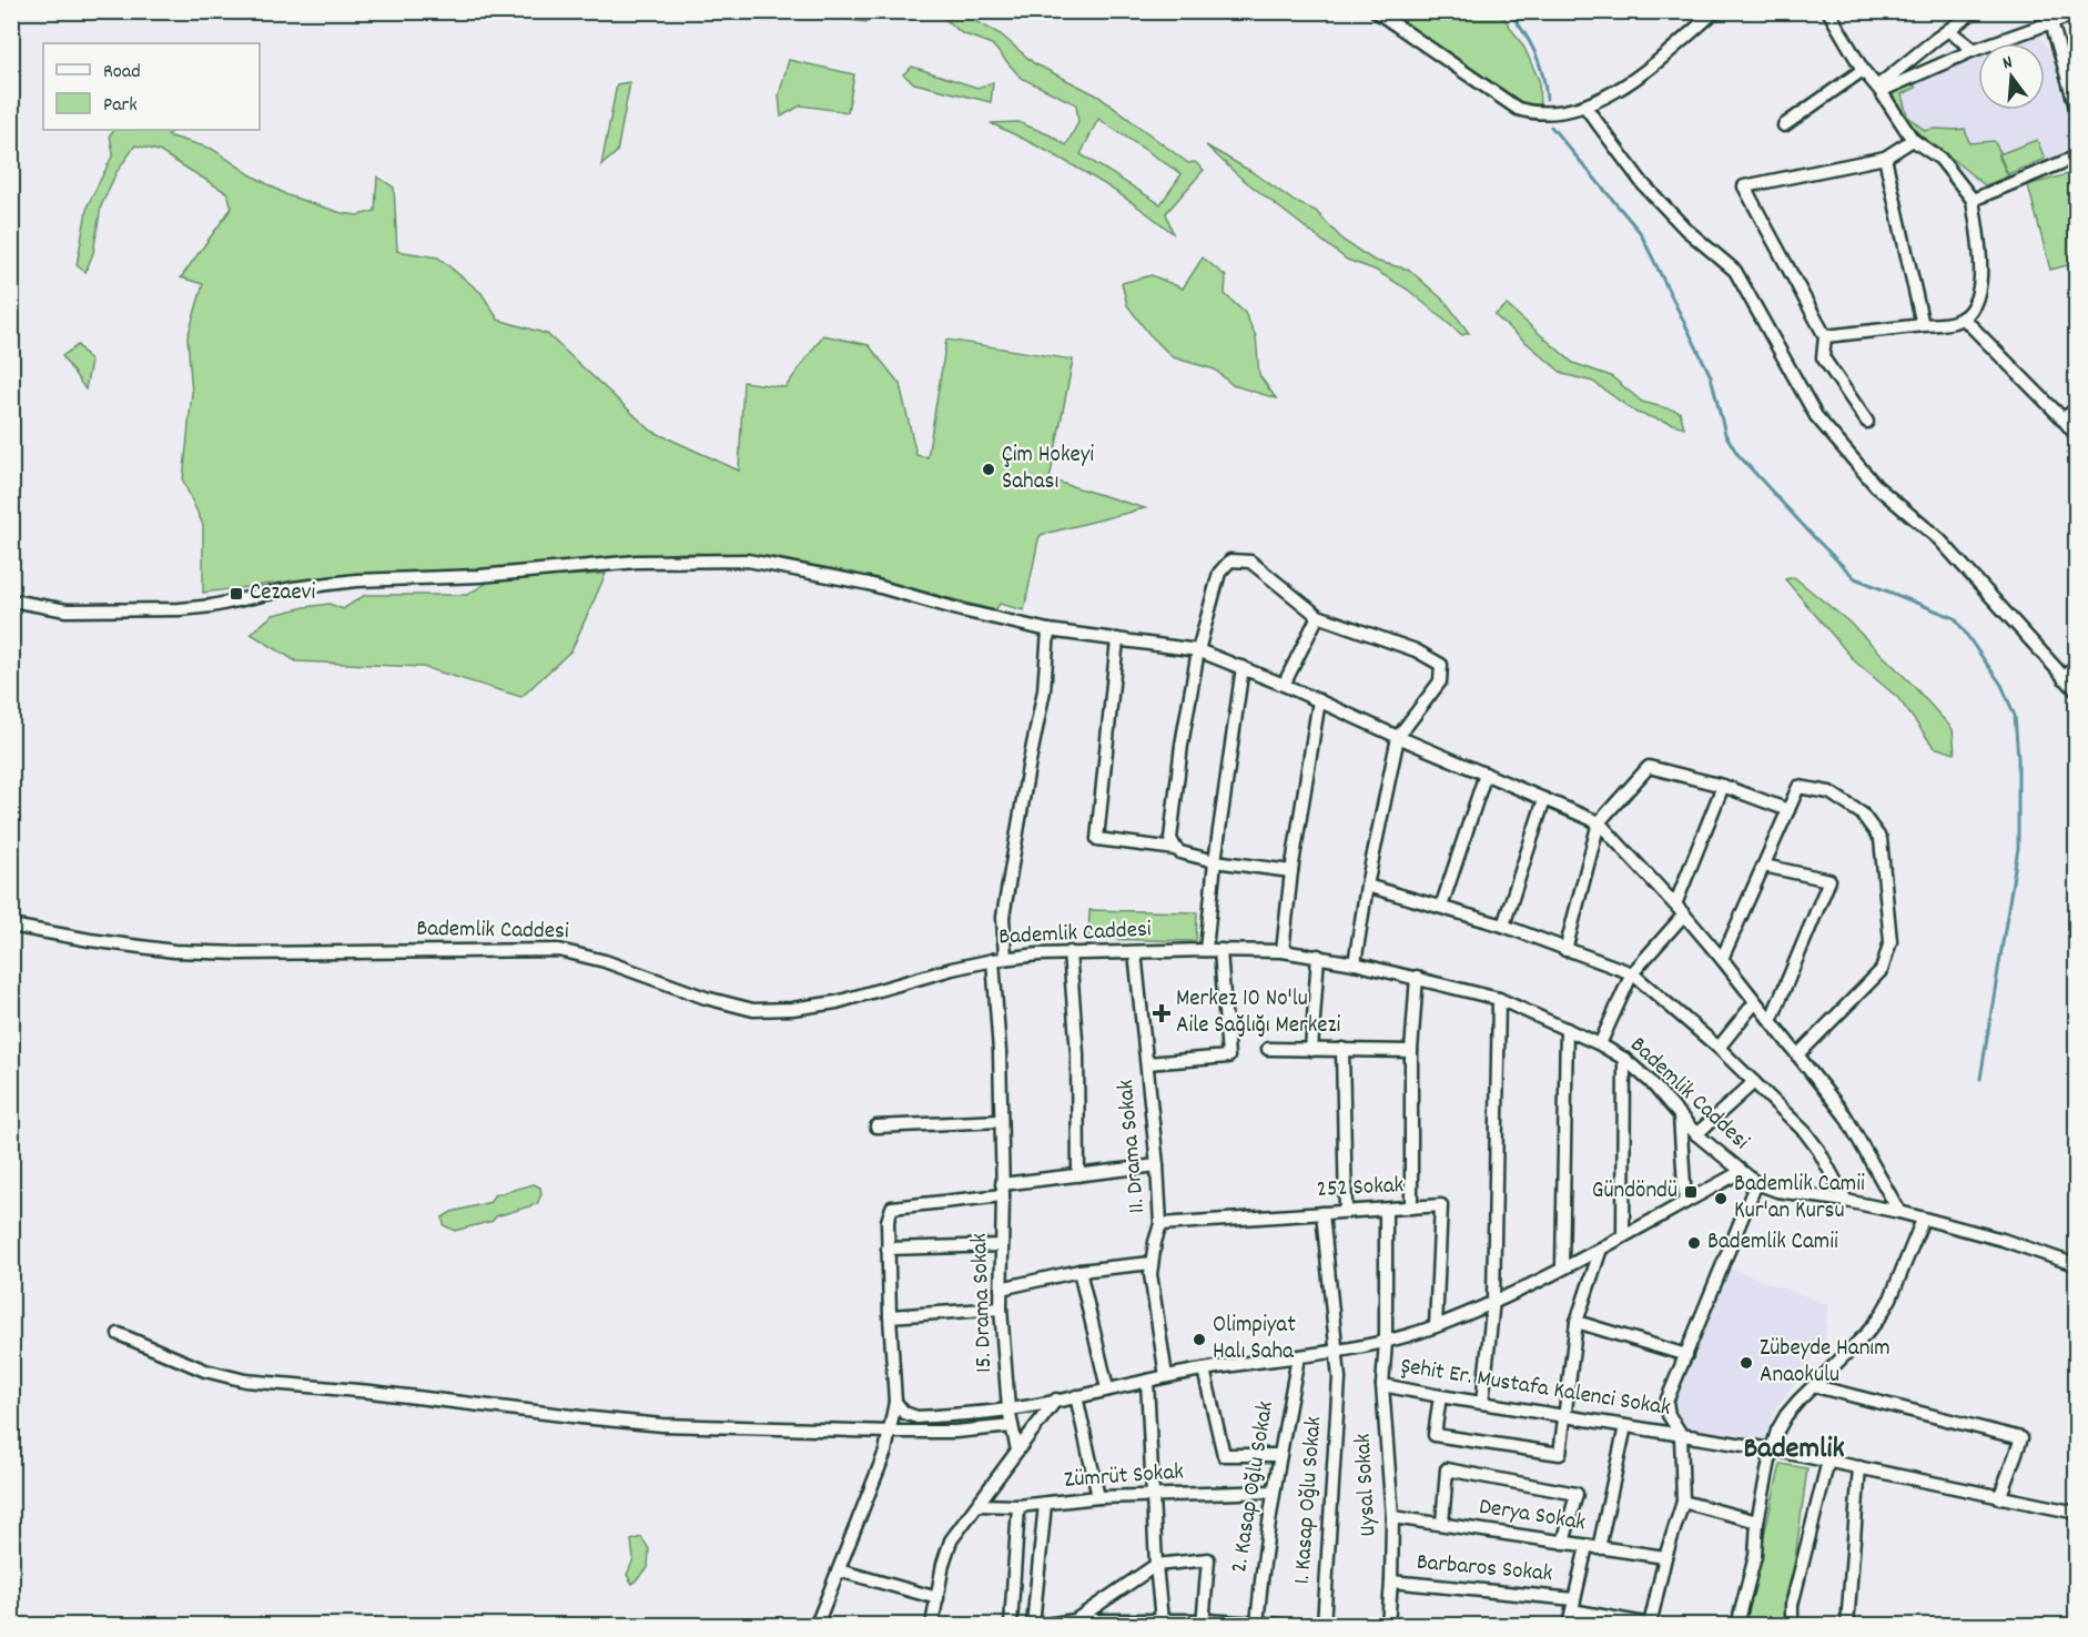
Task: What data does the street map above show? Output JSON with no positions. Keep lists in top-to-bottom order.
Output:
{
  "streets": {
    "street": [
      "Bademlik Caddesi",
      "11. Drama Sokak",
      "252 Sokak",
      "15. Drama Sokak",
      "Şehit Er. Mustafa Kalenci Sokak",
      "Zümrüt Sokak",
      "Uysal Sokak",
      "2. Kasap Oğlu Sokak",
      "1. Kasap Oğlu Sokak",
      "Derya Sokak",
      "Barbaros Sokak"
    ]
  },
  "crossings": [
    ["Bademlik Caddesi", "11. Drama Sokak"],
    ["Bademlik Caddesi", "15. Drama Sokak"],
    ["11. Drama Sokak", "252 Sokak"],
    ["252 Sokak", "Uysal Sokak"],
    ["252 Sokak", "1. Kasap Oğlu Sokak"],
    ["Şehit Er. Mustafa Kalenci Sokak", "Uysal Sokak"],
    ["Zümrüt Sokak", "2. Kasap Oğlu Sokak"],
    ["Uysal Sokak", "Derya Sokak"],
    ["Uysal Sokak", "Barbaros Sokak"]
  ],
  "districts": ["Bademlik"],
  "places": {
    "other": [
      "Çim Hokeyi Sahası",
      "Bademlik Camii Kur'an Kursu",
      "Bademlik Camii",
      "Olimpiyat Halı Saha",
      "Zübeyde Hanım Anaokulu"
    ],
    "transit": ["Cezaevi", "Gündöndü"],
    "health": ["Merkez 10 No'lu Aile Sağlığı Merkezi"]
  },
  "legend": ["Road", "Park"],
  "north": "top"
}
